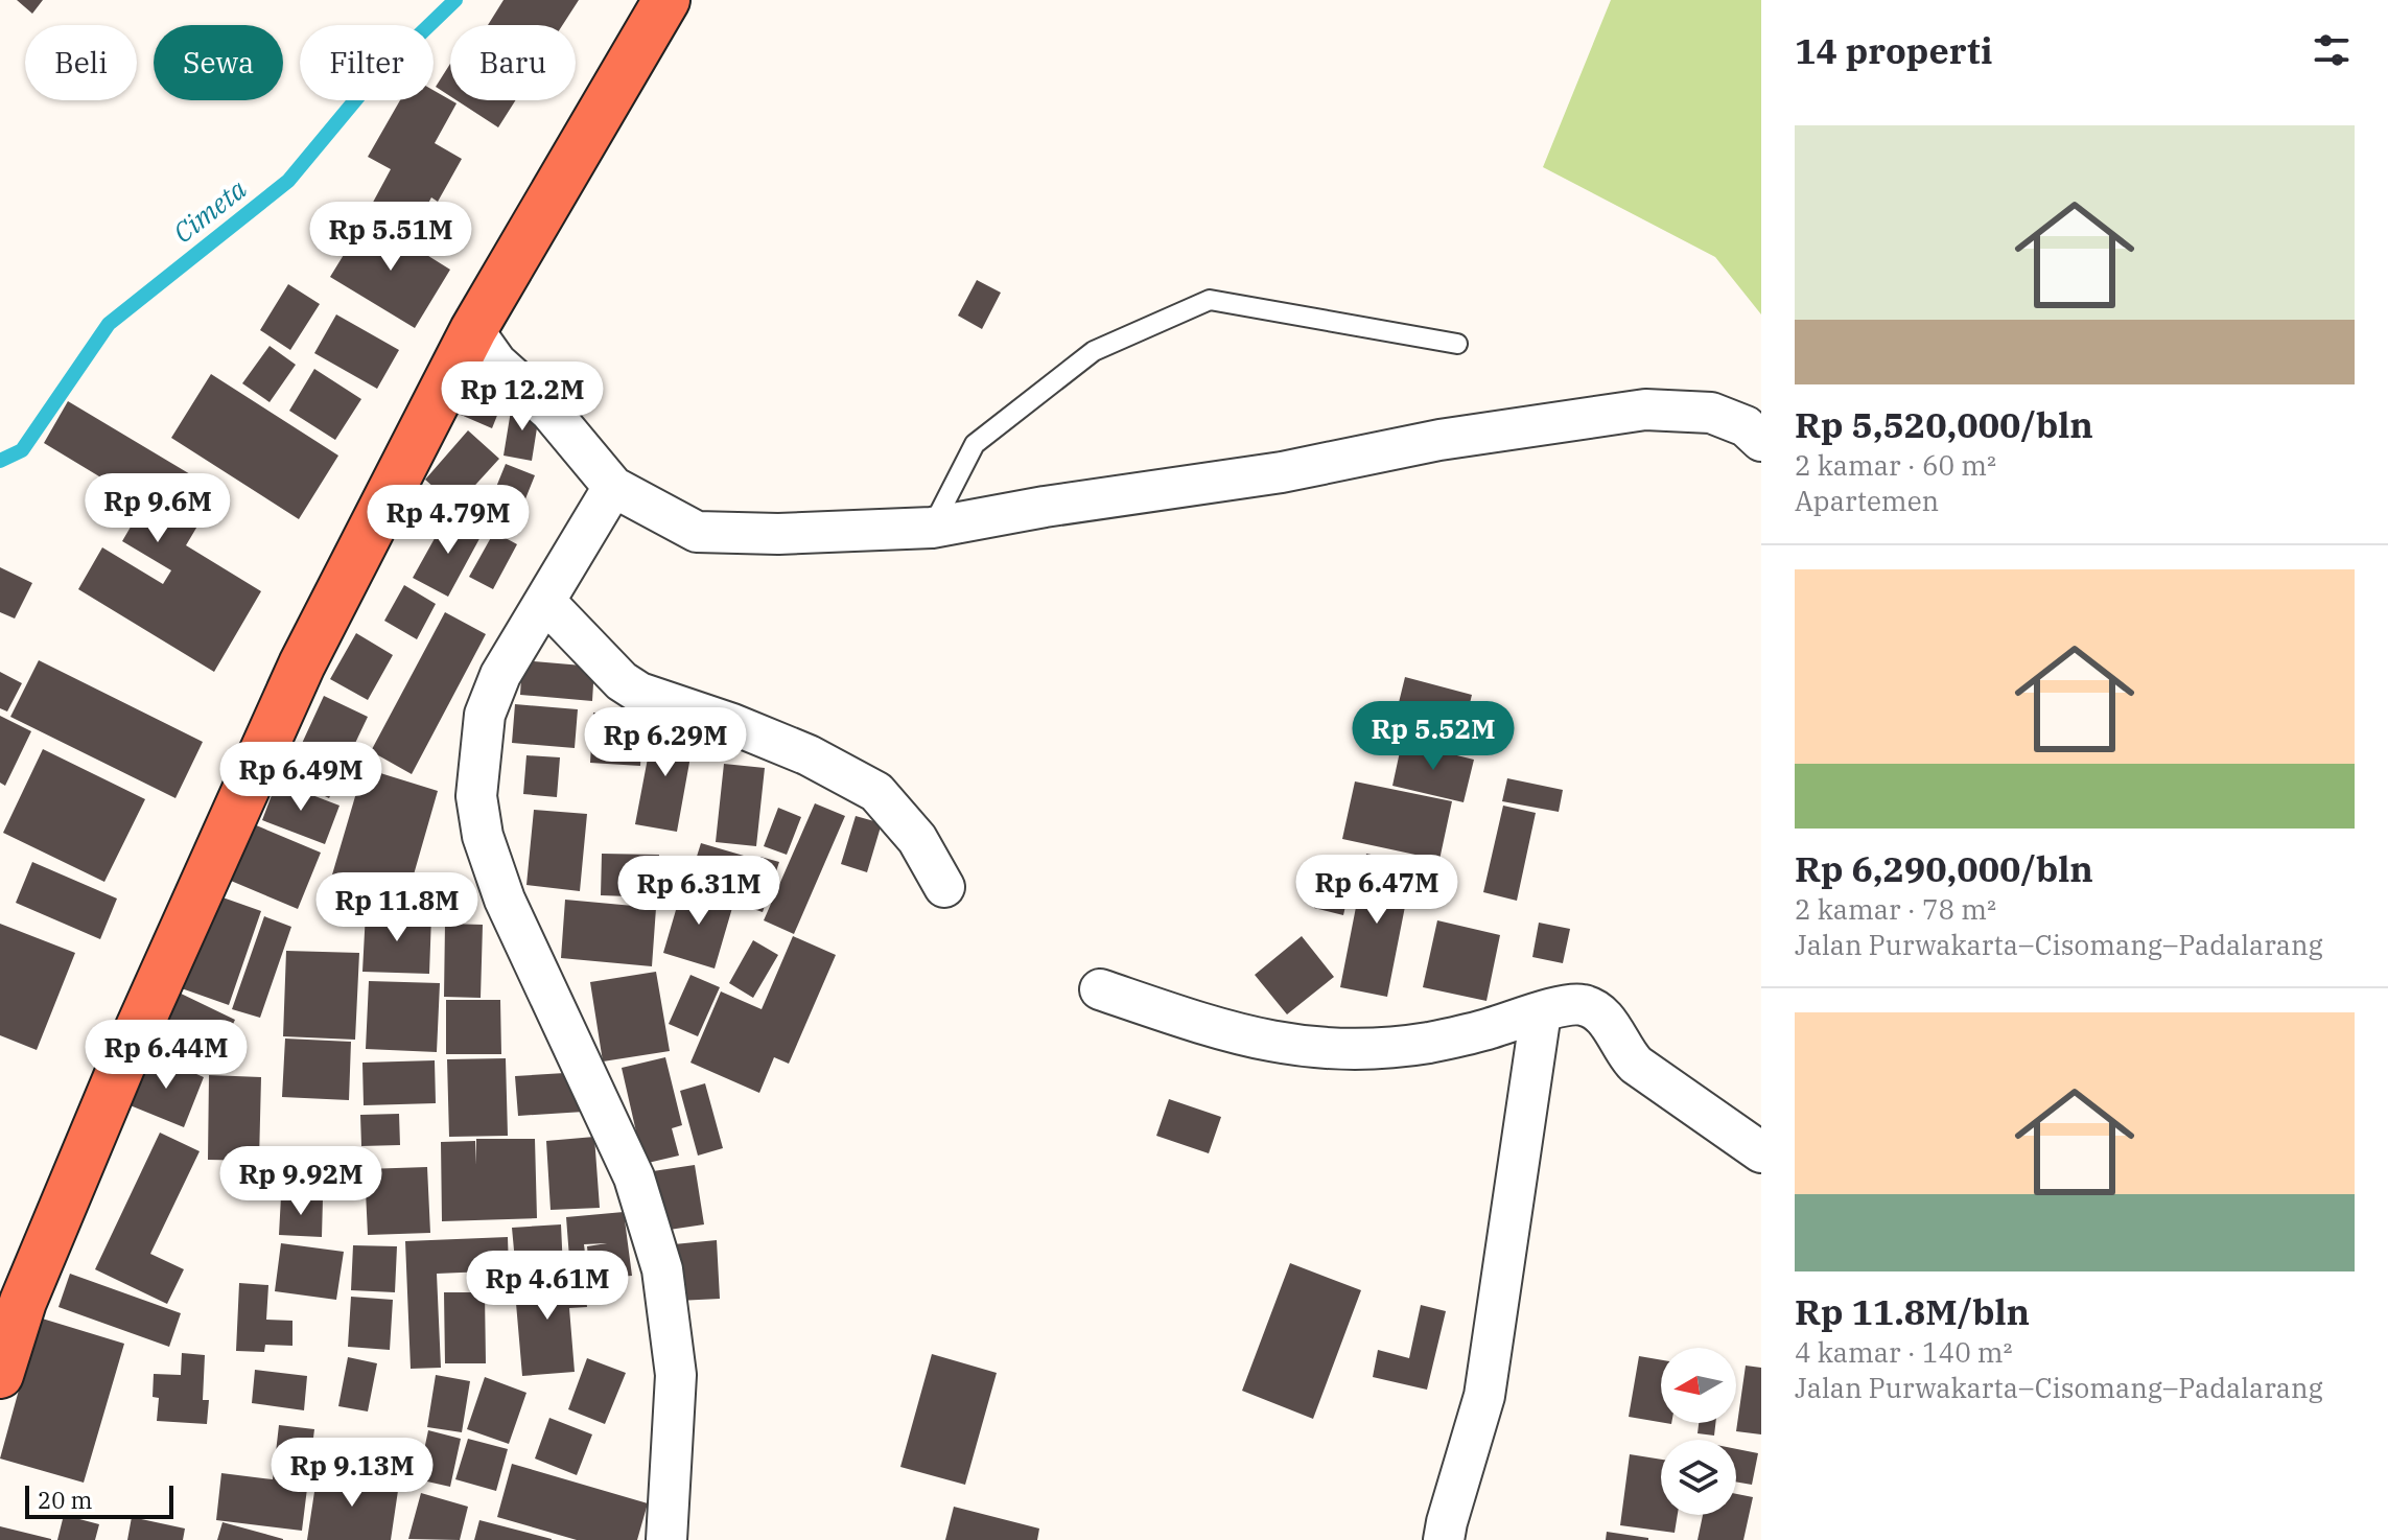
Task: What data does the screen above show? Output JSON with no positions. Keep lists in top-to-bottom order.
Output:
{
  "water": ["Cimeta"],
  "scale_bar": "20 m",
  "north": "left",
  "page": {
    "heading": "14 properti",
    "chip": [
      "Beli",
      "Sewa",
      "Filter",
      "Baru"
    ],
    "list": [
      {
        "name": "Rp 5,520,000/bln",
        "note": "2 kamar · 60 m² · Apartemen"
      },
      {
        "name": "Rp 6,290,000/bln",
        "note": "2 kamar · 78 m² · Jalan Purwakarta–Cisomang–Padalarang"
      },
      {
        "name": "Rp 11.8M/bln",
        "note": "4 kamar · 140 m² · Jalan Purwakarta–Cisomang–Padalarang"
      }
    ],
    "price": [
      "Rp 5.51M",
      "Rp 12.2M",
      "Rp 9.6M",
      "Rp 4.79M",
      "Rp 5.52M",
      "Rp 6.29M",
      "Rp 6.49M",
      "Rp 6.47M",
      "Rp 6.31M",
      "Rp 11.8M",
      "Rp 6.44M",
      "Rp 9.92M",
      "Rp 4.61M",
      "Rp 9.13M"
    ],
    "scale": "20 m"
  }
}
